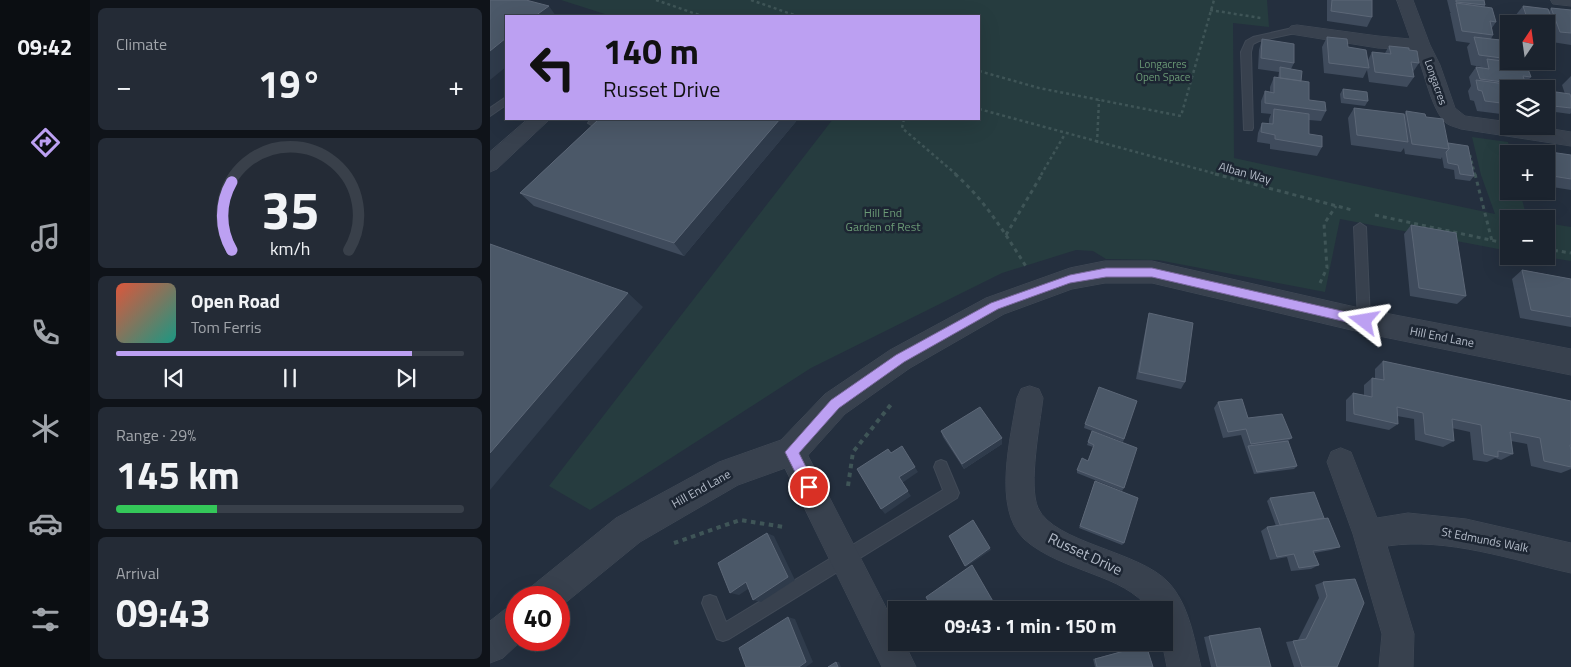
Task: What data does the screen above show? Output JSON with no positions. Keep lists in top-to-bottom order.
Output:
{
  "streets": {
    "street": [
      "Longacres",
      "Hill End Lane",
      "St Edmunds Walk",
      "Russet Drive"
    ],
    "path": ["Alban Way"]
  },
  "parks": ["Longacres Open Space", "Hill End Garden of Rest"],
  "north": "top",
  "page": {
    "tabs": "09:42",
    "tile": [
      "Climate",
      ["Range · 29%", "145 km"],
      ["Arrival", "09:43"]
    ],
    "map_buttons": ["+", "−"],
    "turn": ["140 m", "Russet Drive"],
    "heat": ["−", "19°", "+"],
    "song": ["Open Road", "Tom Ferris"],
    "limit": "40",
    "trip": "09:43 · 1 min · 150 m",
    "gauge": ["35", "km/h"]
  }
}
